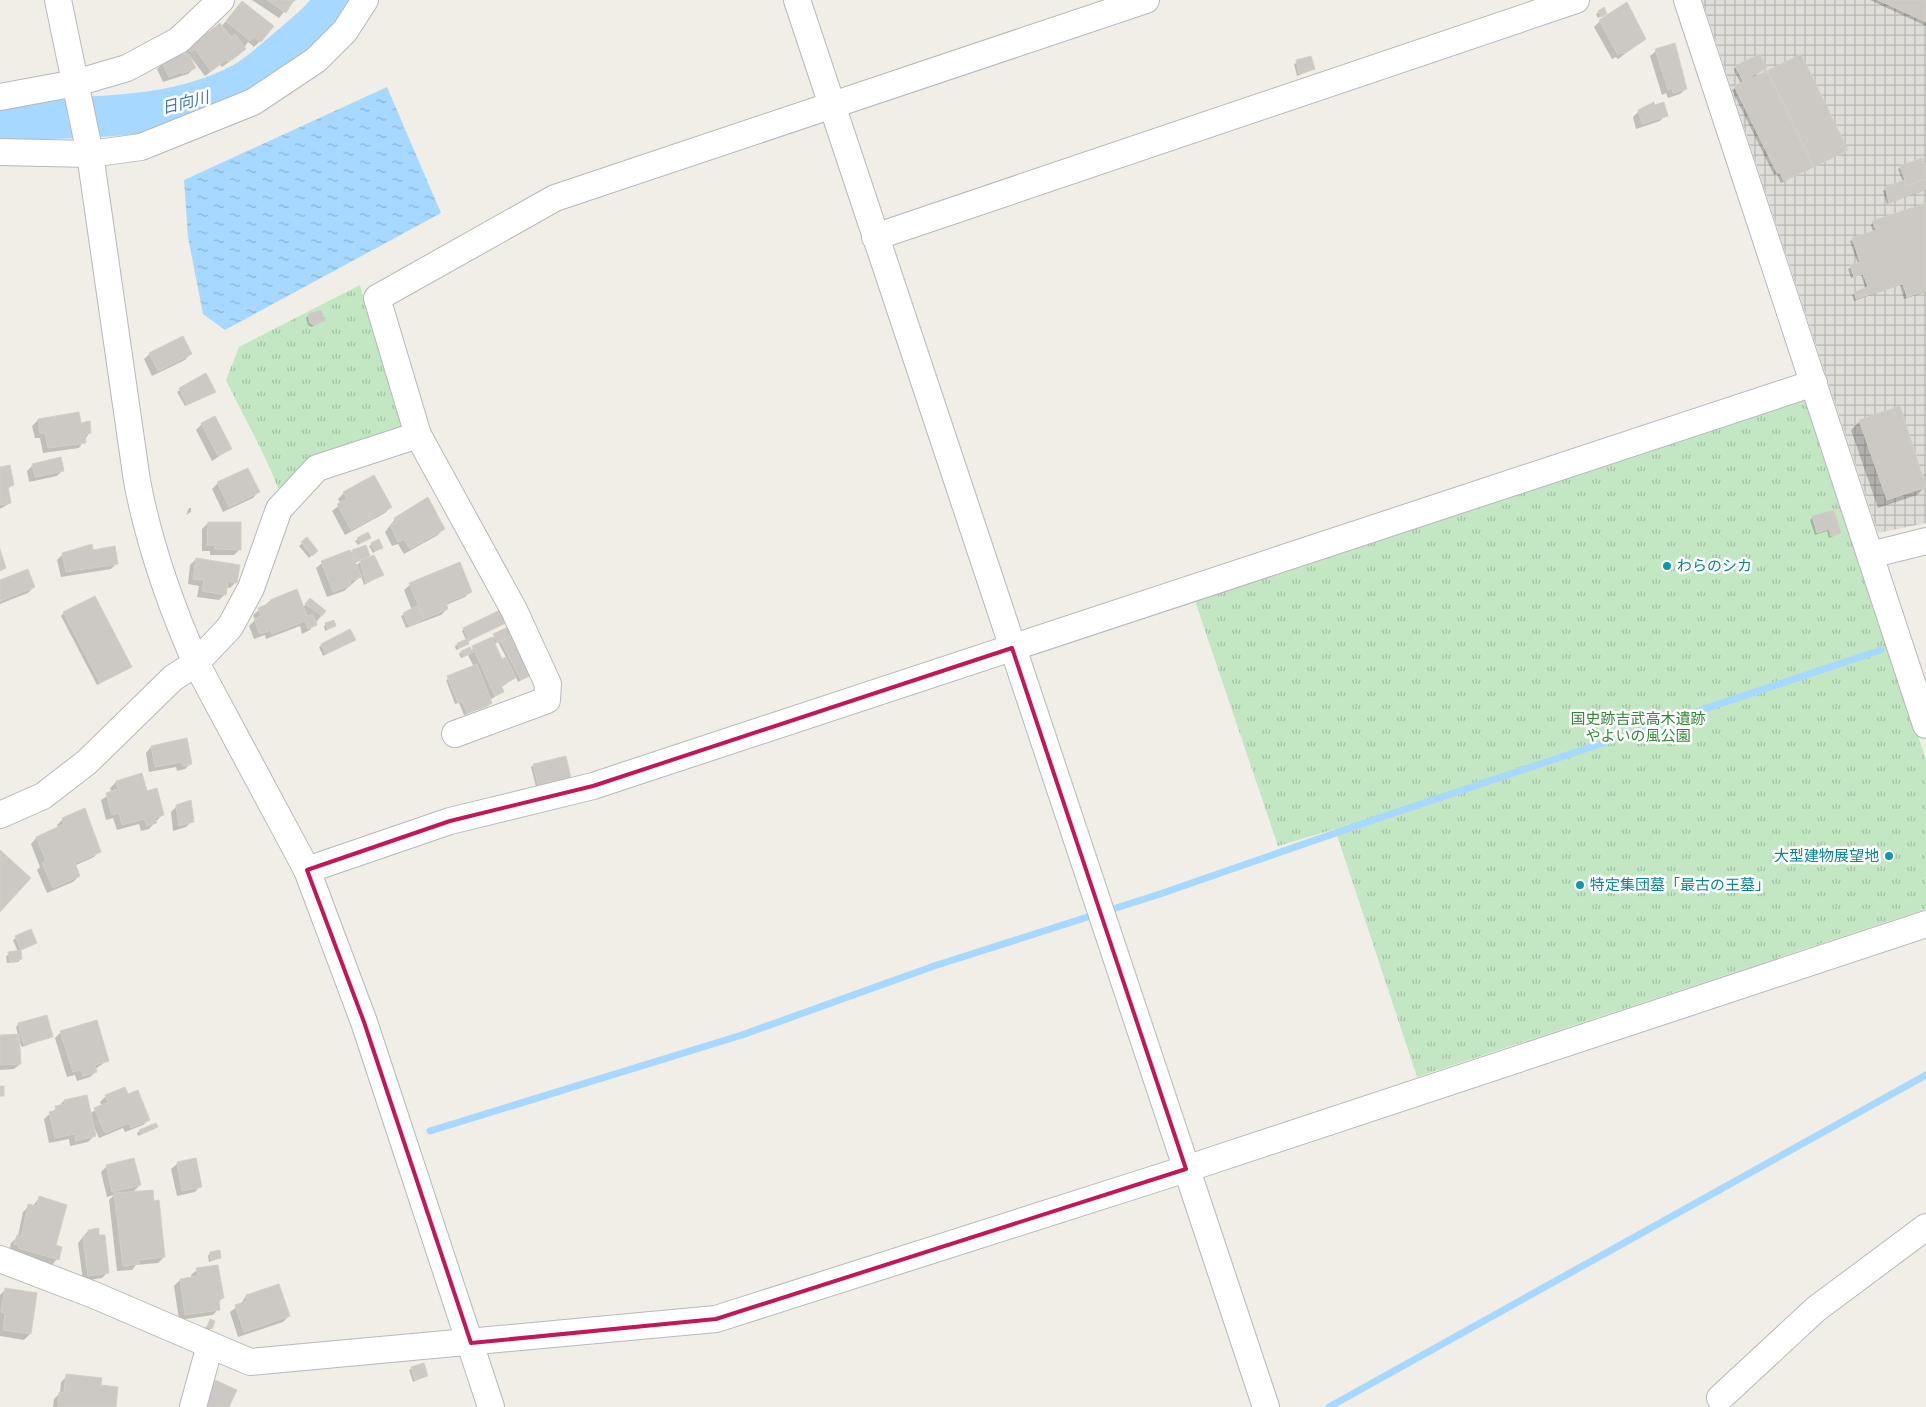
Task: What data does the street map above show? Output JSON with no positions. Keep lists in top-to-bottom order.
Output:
{
  "water": ["日向川"],
  "parks": ["国史跡吉武高木遺跡 やよいの風公園"],
  "places": ["わらのシカ", "大型建物展望地", "特定集団墓「最古の王墓」"]
}
